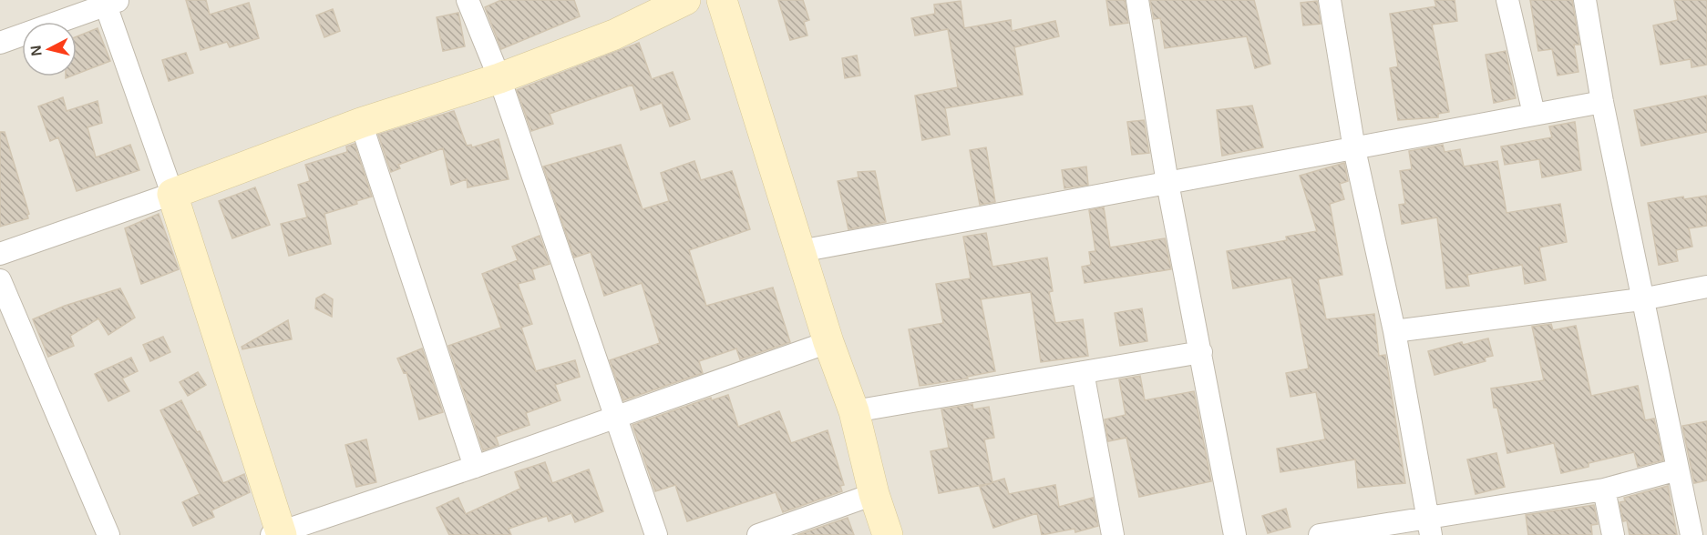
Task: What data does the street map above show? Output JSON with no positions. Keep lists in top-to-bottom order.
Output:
{
  "north": "left"
}
